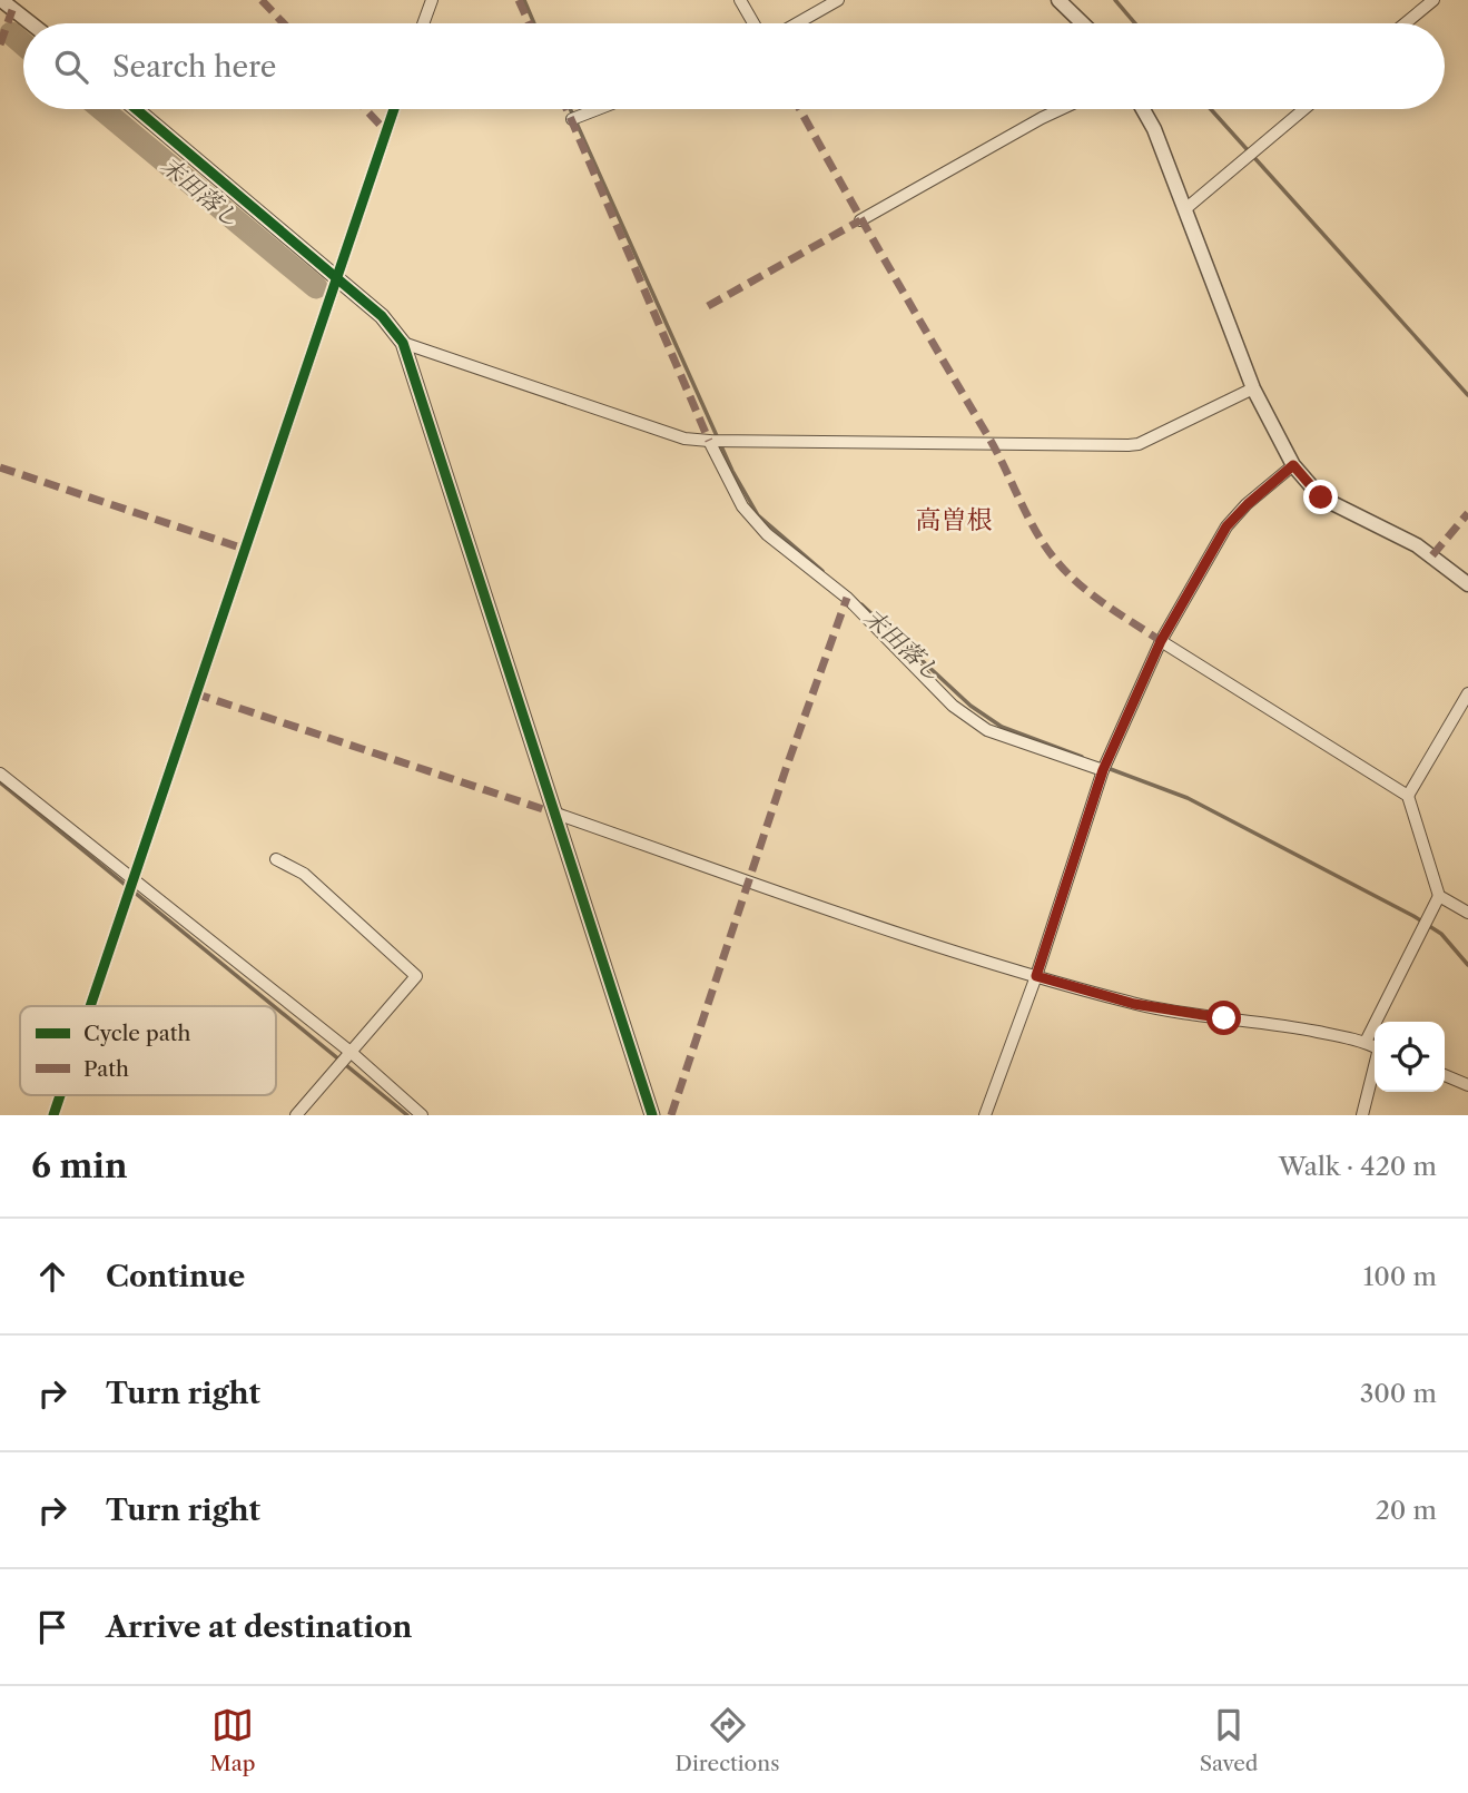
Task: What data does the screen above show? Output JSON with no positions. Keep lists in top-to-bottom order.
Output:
{
  "districts": ["高曽根"],
  "water": ["末田落し"],
  "legend": ["Cycle path", "Path"],
  "page": {
    "search": "Search here",
    "heading": ["6 min", "Walk · 420 m"],
    "list": [
      ["Continue", "100 m"],
      ["Turn right", "300 m"],
      ["Turn right", "20 m"],
      "Arrive at destination"
    ],
    "nav": ["Map", "Directions", "Saved"]
  }
}
